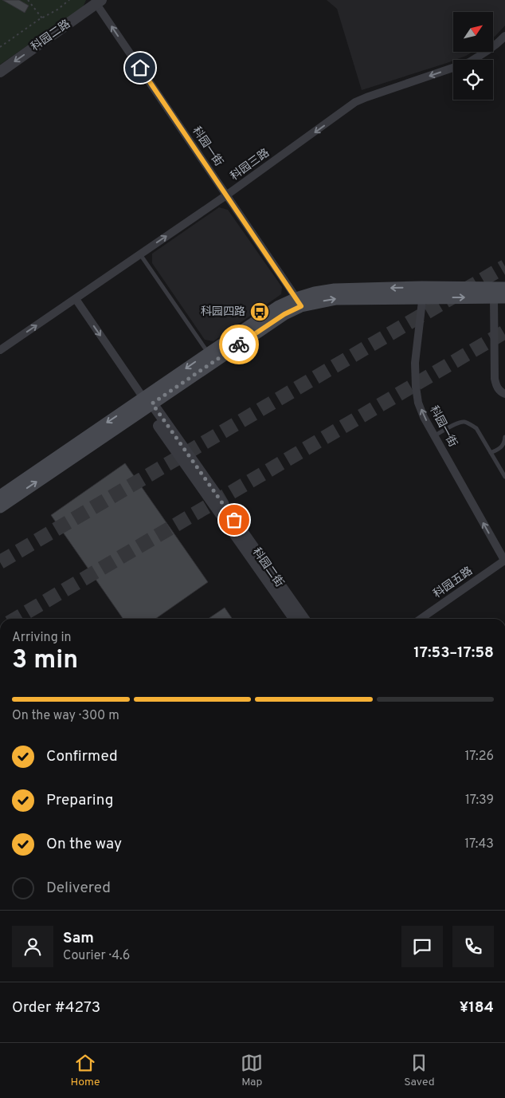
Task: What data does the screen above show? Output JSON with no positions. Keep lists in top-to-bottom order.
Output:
{
  "streets": {
    "street": [
      "科园二路",
      "科园一街",
      "科园三路",
      "科园二街",
      "科园五路"
    ]
  },
  "crossings": [
    ["科园二路", "科园一街"],
    ["科园一街", "科园三路"],
    ["科园一街", "科园五路"],
    ["科园三路", "科园二街"]
  ],
  "one_way": ["科园二路", "科园一街"],
  "places": {
    "bus stop": ["科园四路"]
  },
  "north": "top right",
  "page": {
    "heading": ["3 min", "Arriving in", "17:53–17:58"],
    "panel": [
      "Sam",
      "Courier · 4.6",
      "Order #4273",
      "¥184"
    ],
    "bar": "On the way · 300 m",
    "list": [
      ["Confirmed", "17:26"],
      ["Preparing", "17:39"],
      ["On the way", "17:43"],
      "Delivered"
    ],
    "tabs": ["Home", "Map", "Saved"]
  }
}
